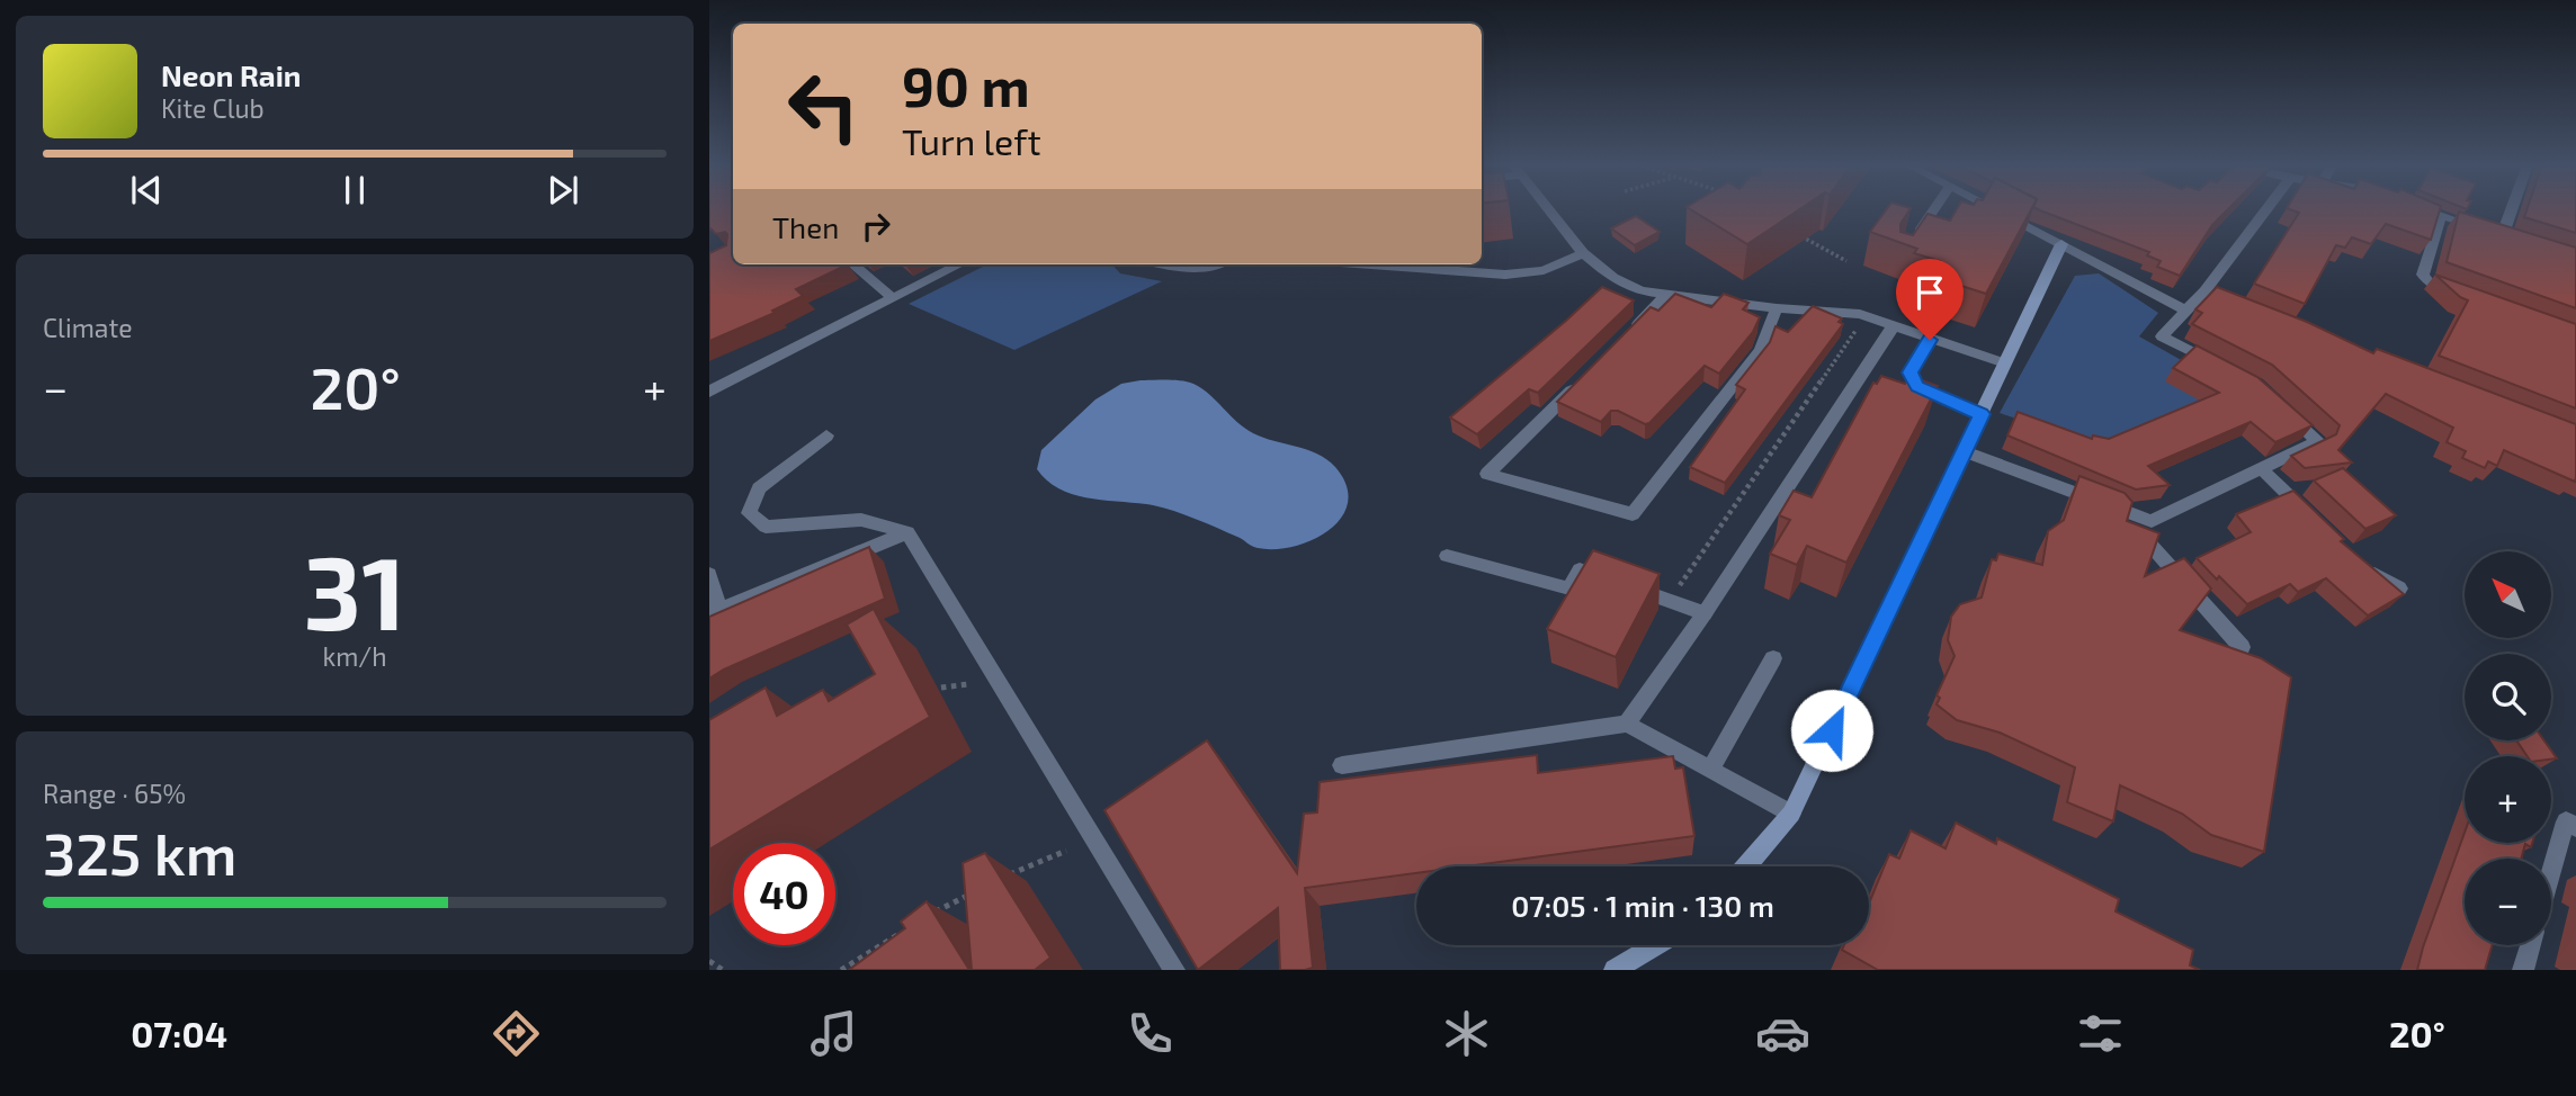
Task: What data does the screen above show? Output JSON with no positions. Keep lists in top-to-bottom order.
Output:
{
  "north": "top left",
  "page": {
    "turn": ["90 m", "Turn left"],
    "song": ["Neon Rain", "Kite Club"],
    "then": "Then",
    "tile": [
      "Climate",
      ["31", "km/h"],
      ["Range · 65%", "325 km"]
    ],
    "heat": ["−", "20°", "+"],
    "map_buttons": ["+", "−"],
    "limit": "40",
    "trip": "07:05 · 1 min · 130 m",
    "tabs": ["07:04", "20°"]
  }
}
